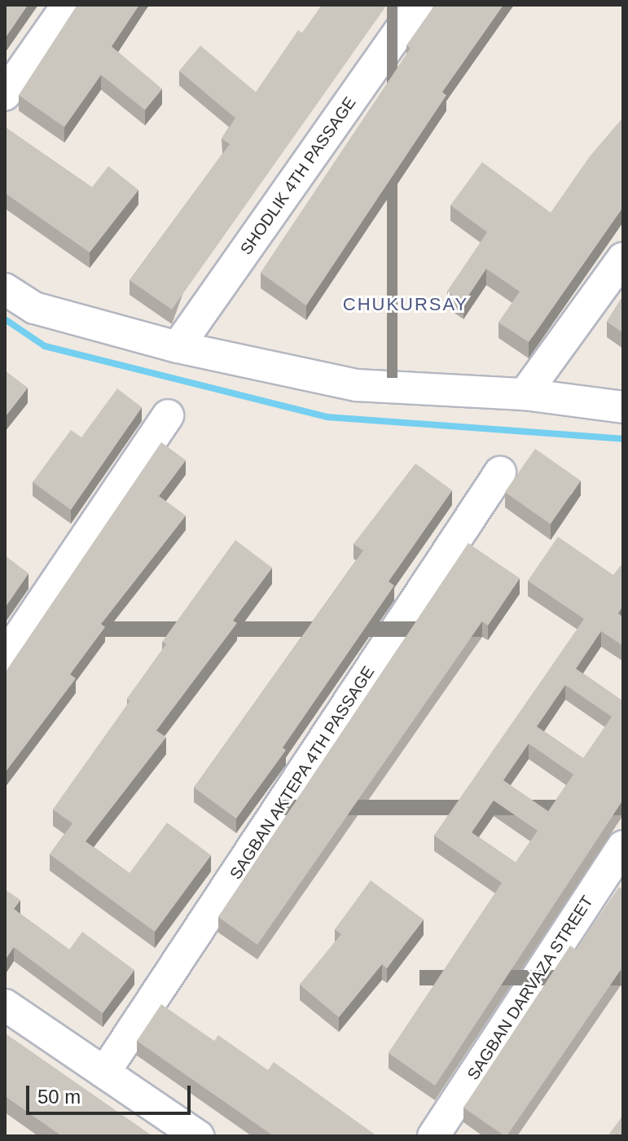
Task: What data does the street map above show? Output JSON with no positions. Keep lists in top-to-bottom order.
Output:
{
  "streets": {
    "street": ["SHODLIK 4TH PASSAGE", "SAGBAN AKTEPA 4TH PASSAGE", "SAGBAN DARVAZA STREET"]
  },
  "districts": ["CHUKURSAY"],
  "scale_bar": "50 m"
}
